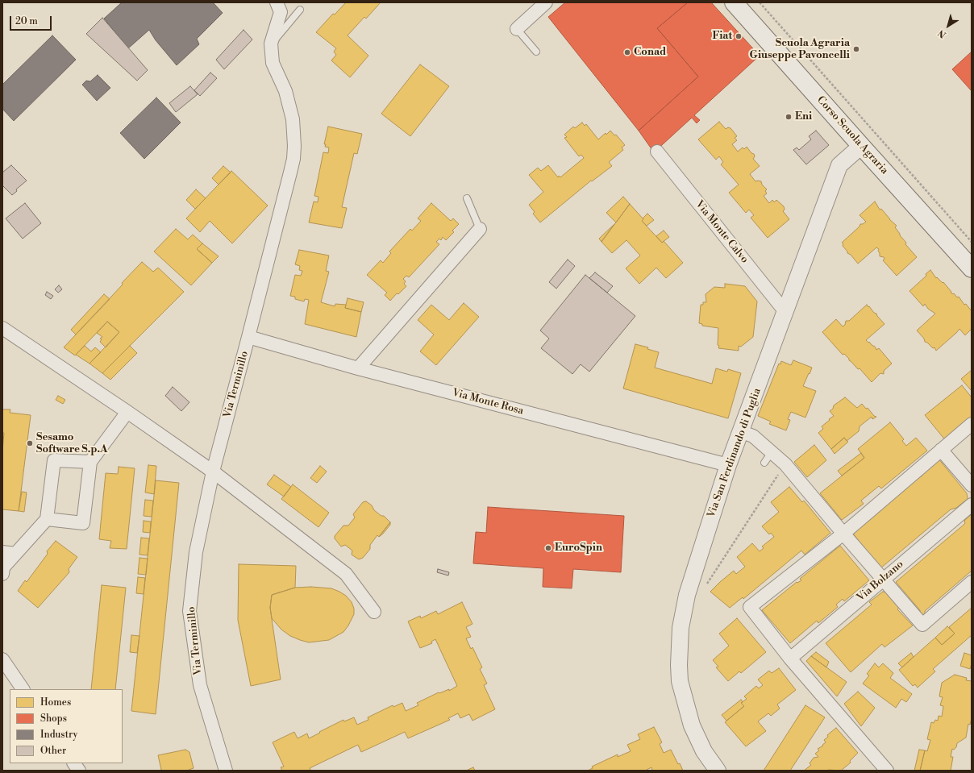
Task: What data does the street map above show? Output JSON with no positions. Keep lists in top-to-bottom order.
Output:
{
  "streets": {
    "main road": ["Corso Scuola Agraria"],
    "street": [
      "Via Monte Calvo",
      "Via Terminillo",
      "Via Monte Rosa",
      "Via San Ferdinando di Puglia",
      "Via Bolzano"
    ]
  },
  "crossings": [
    ["Corso Scuola Agraria", "Via San Ferdinando di Puglia"],
    ["Via Monte Calvo", "Via San Ferdinando di Puglia"],
    ["Via Terminillo", "Via Monte Rosa"],
    ["Via Monte Rosa", "Via San Ferdinando di Puglia"]
  ],
  "places": [
    "Fiat",
    "Scuola Agraria Giuseppe Pavoncelli",
    "Conad",
    "Eni",
    "Sesamo Software S.p.A",
    "EuroSpin"
  ],
  "legend": [
    "Homes",
    "Shops",
    "Industry",
    "Other"
  ],
  "scale_bar": "20 m",
  "north": "bottom left"
}
